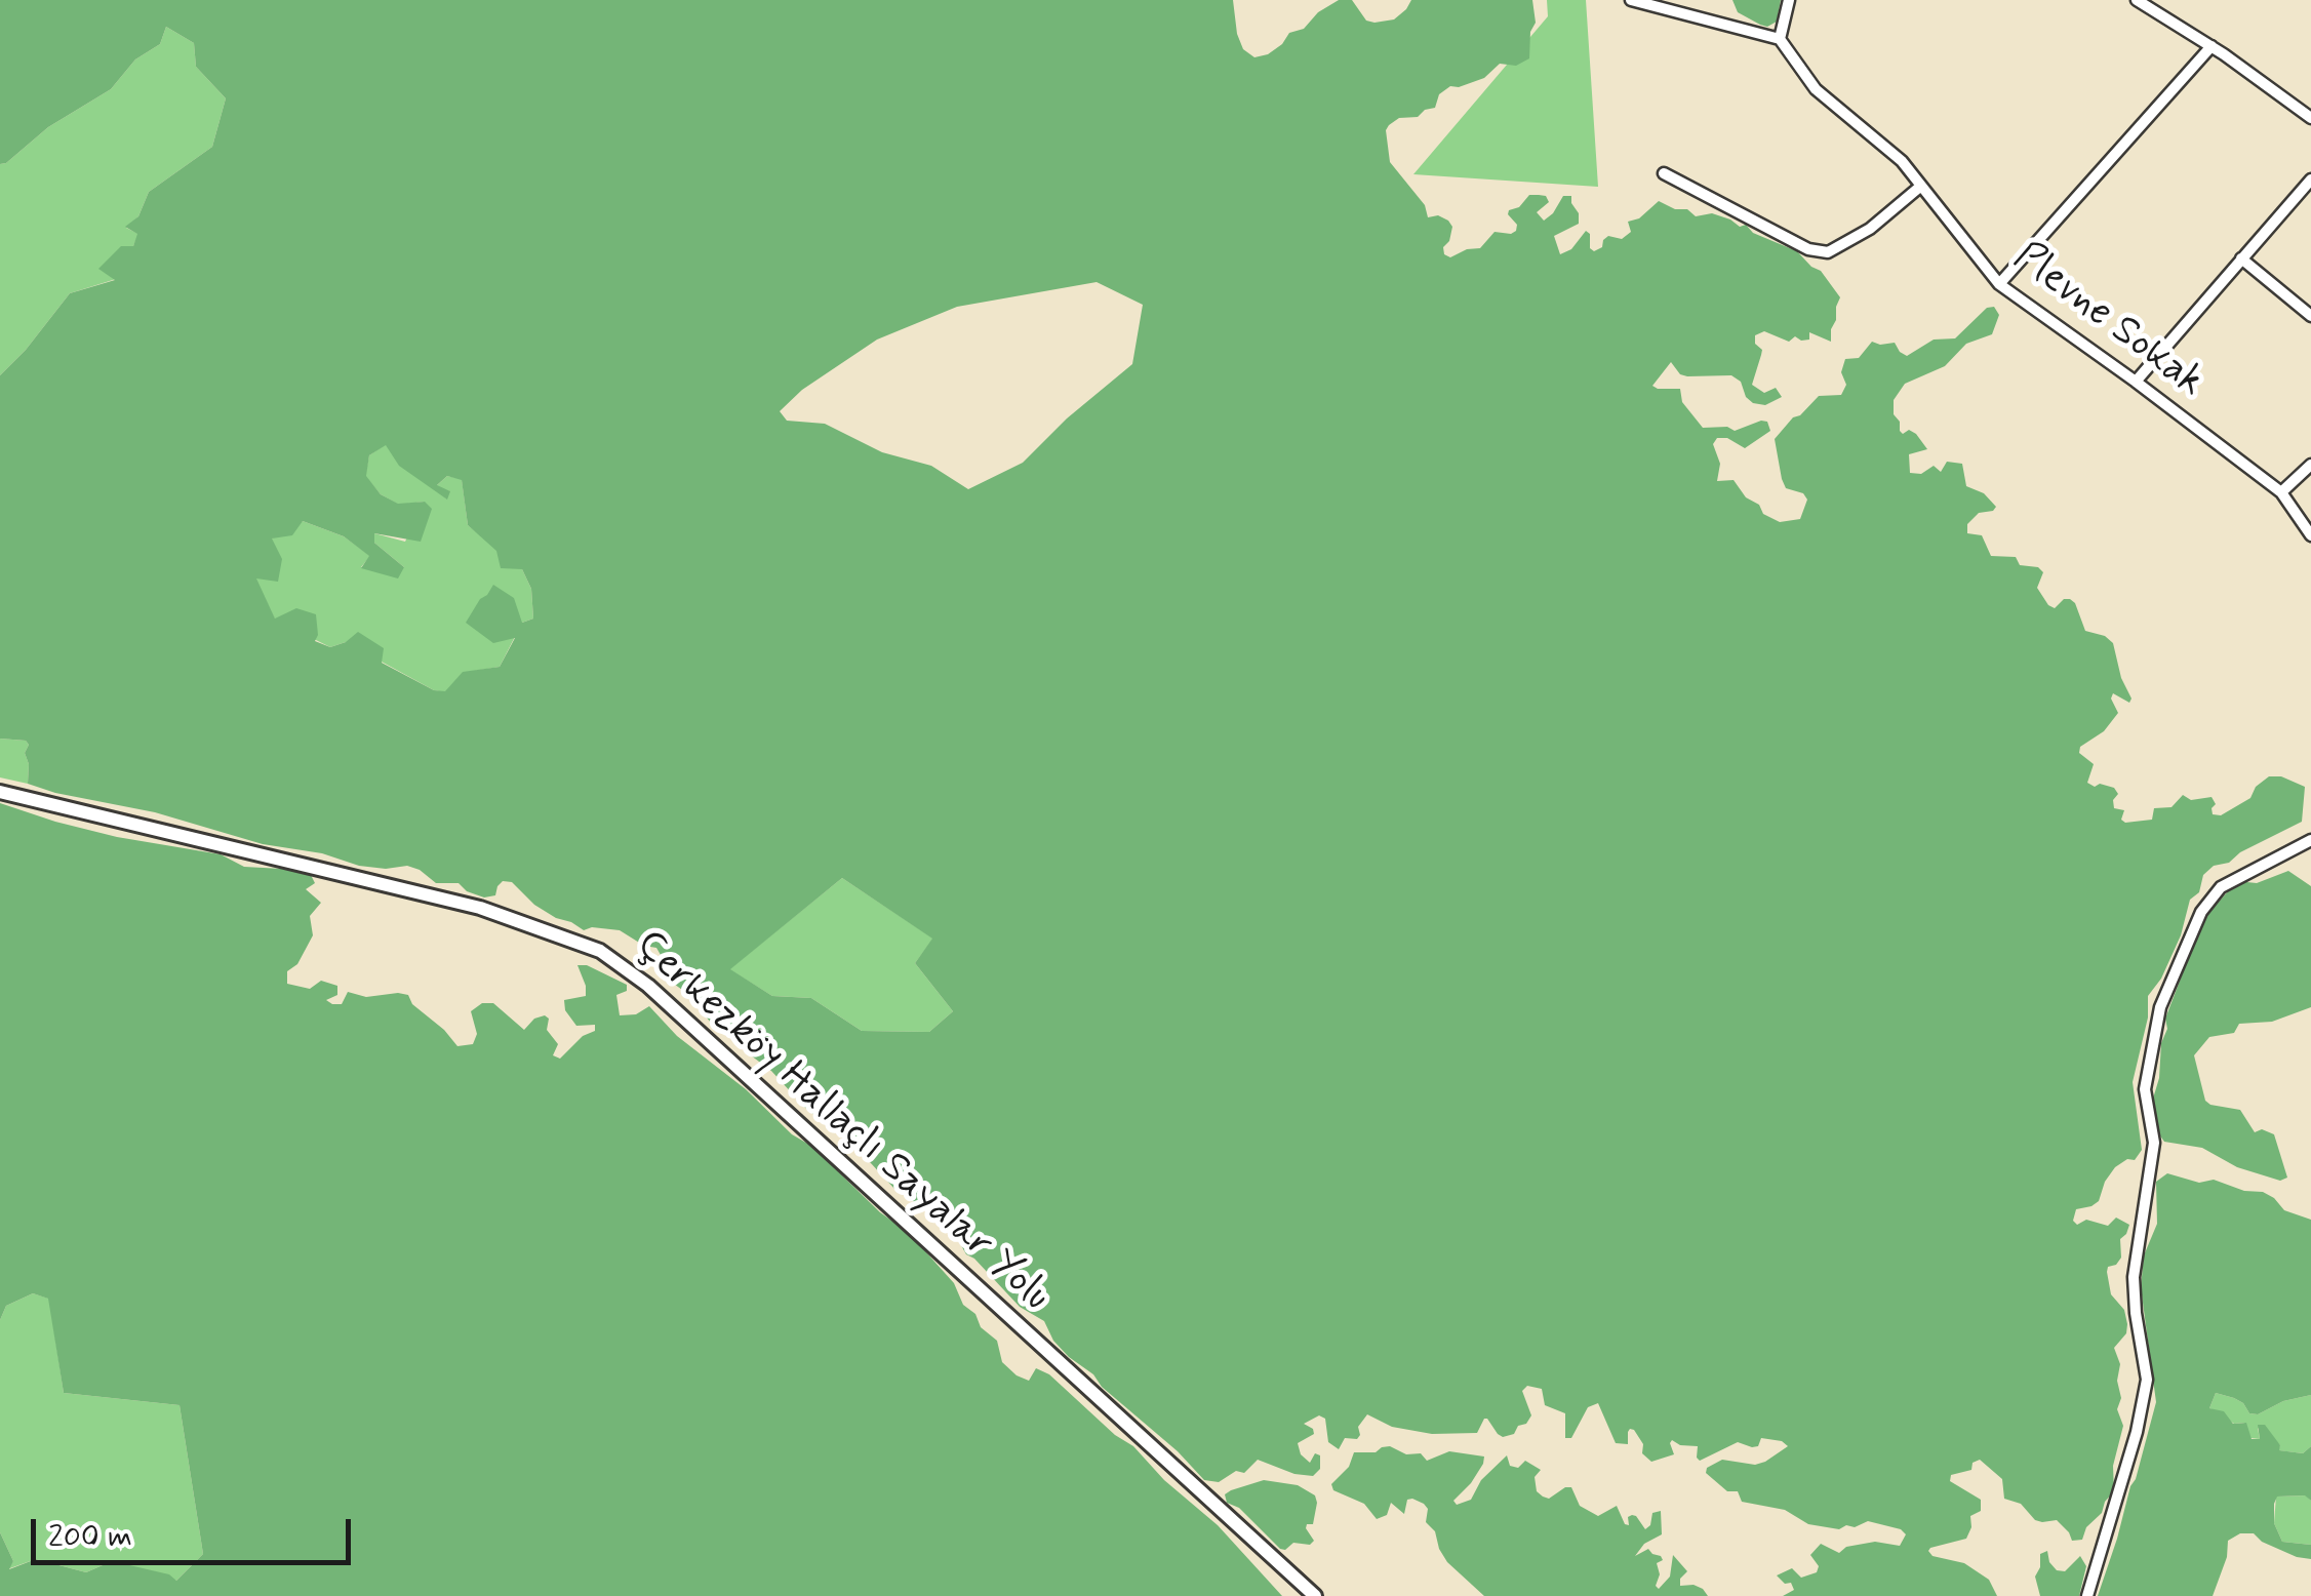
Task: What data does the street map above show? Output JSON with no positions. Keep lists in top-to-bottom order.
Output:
{
  "streets": {
    "main road": ["Çerkezköy Hallaçlı Sayalar Yolu"],
    "street": ["Plevne Sokak"]
  },
  "scale_bar": "200 m"
}
